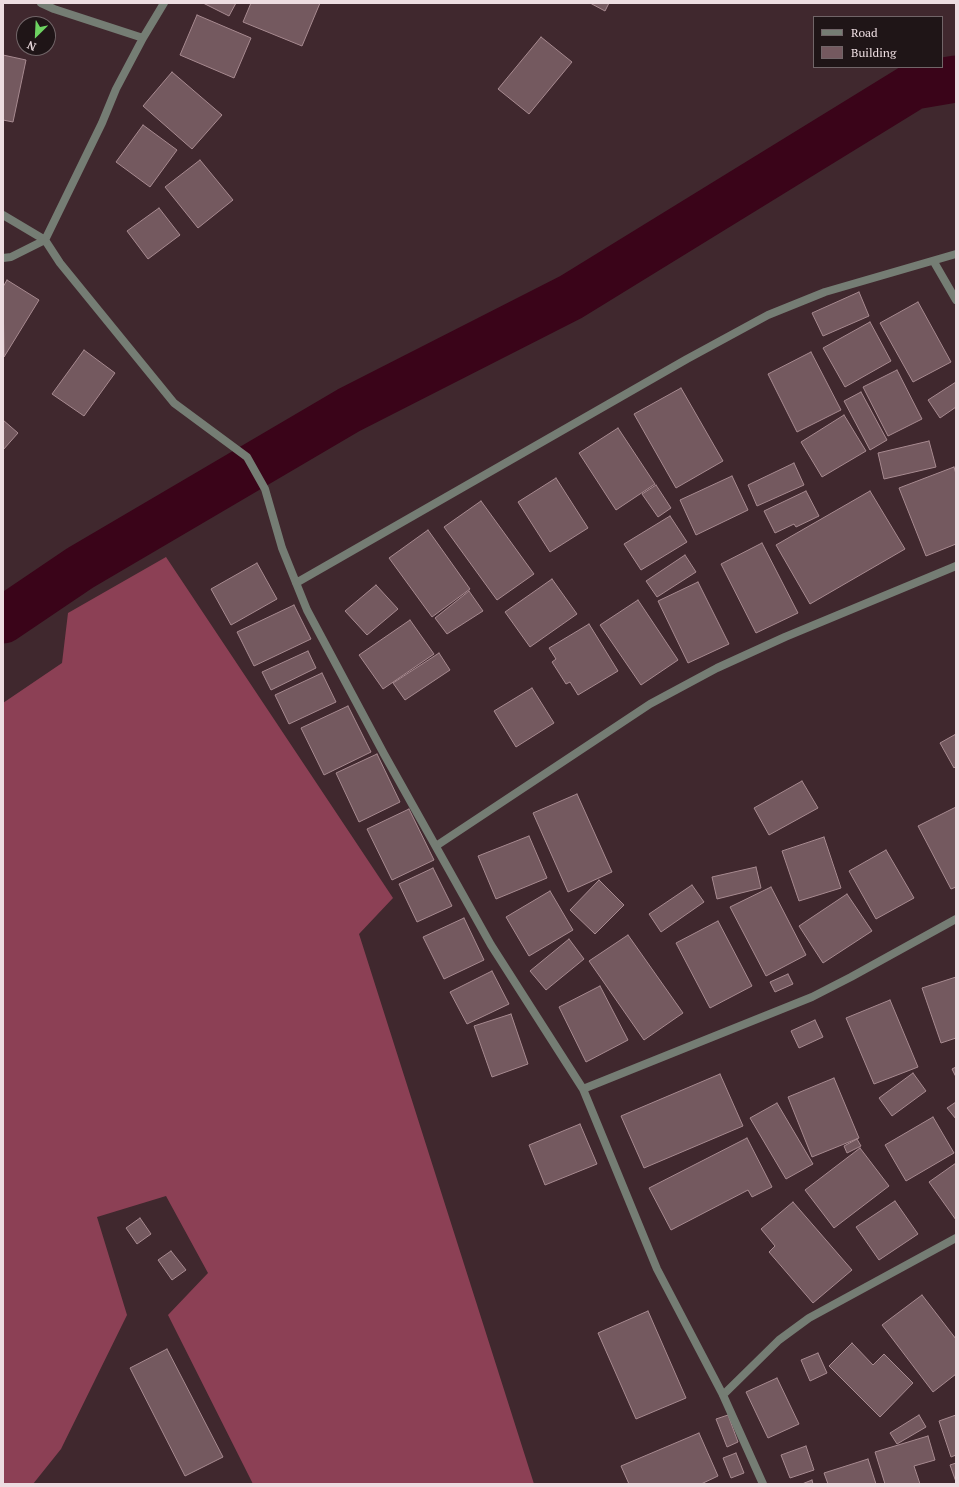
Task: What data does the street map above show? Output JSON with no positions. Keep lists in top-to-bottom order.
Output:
{
  "legend": ["Road", "Building"],
  "north": "bottom left"
}
